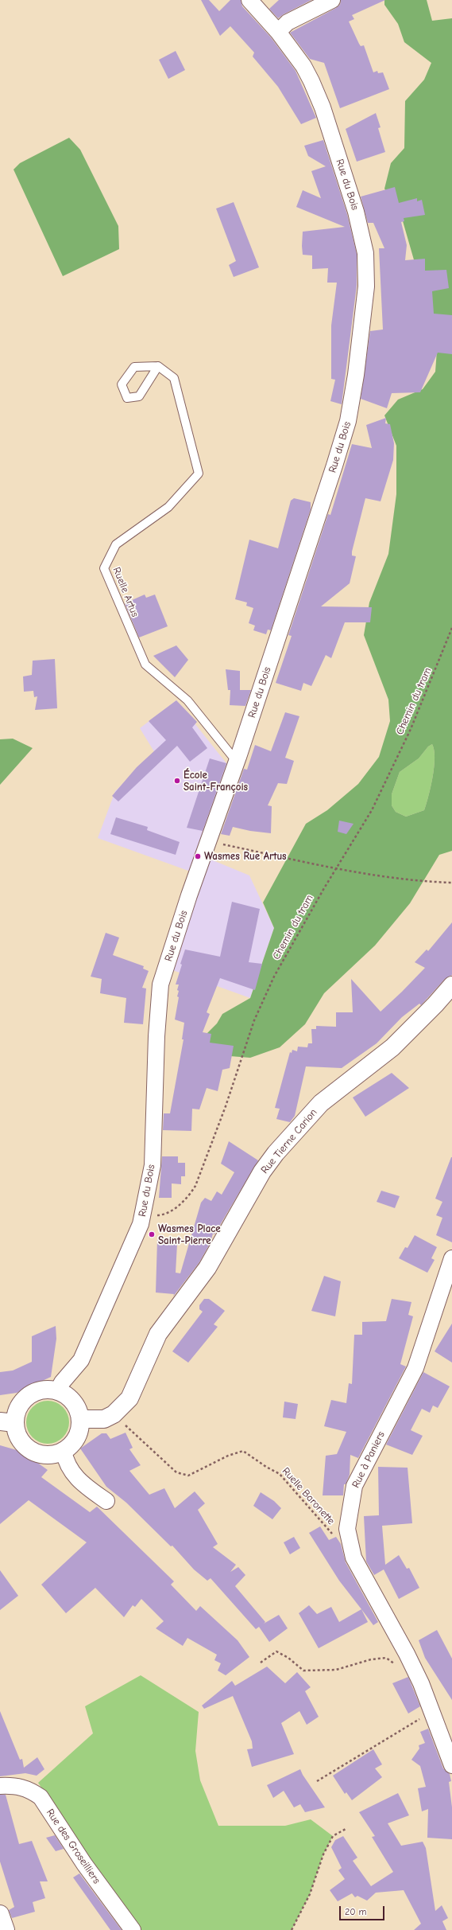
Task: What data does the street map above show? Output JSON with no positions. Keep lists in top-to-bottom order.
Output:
{
  "streets": {
    "street": [
      "Rue du Bois",
      "Rue Tierne Carion",
      "Rue à Paniers",
      "Rue des Groseilliers"
    ],
    "lane": ["Ruelle Artus"],
    "path": ["Chemin du tram", "Ruelle Baronette"]
  },
  "crossings": [
    ["Rue du Bois", "Ruelle Artus"],
    ["Rue du Bois", "Chemin du tram"],
    ["Rue du Bois", "Rue Tierne Carion"],
    ["Rue Tierne Carion", "Ruelle Baronette"],
    ["Rue à Paniers", "Ruelle Baronette"]
  ],
  "places": ["École Saint-François", "Wasmes Rue Artus", "Wasmes Place Saint-Pierre"],
  "scale_bar": "20 m"
}
